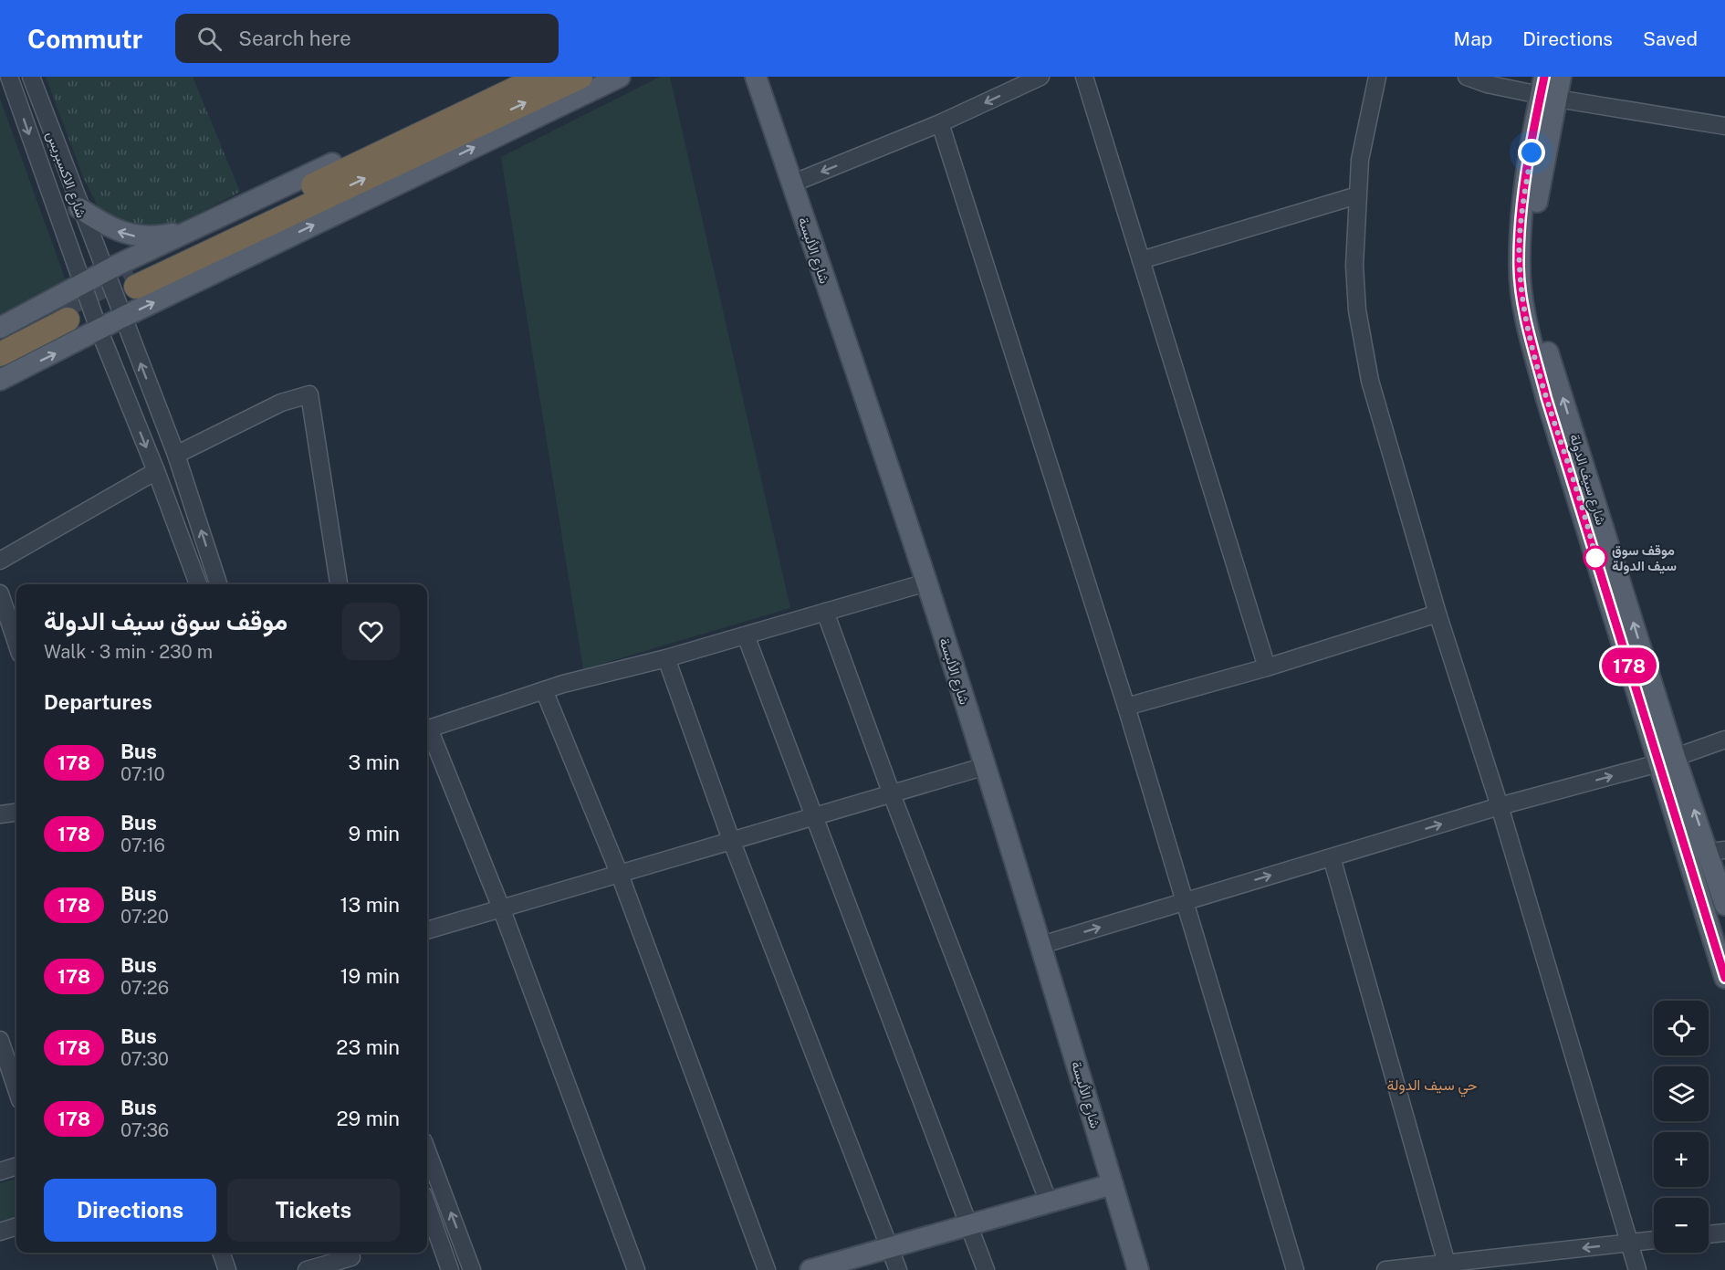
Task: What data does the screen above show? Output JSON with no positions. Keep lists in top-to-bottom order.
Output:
{
  "streets": {
    "main road": ["شارع الألبسة", "شارع سيف الدولة"],
    "street": ["شارع الاكسبريس"]
  },
  "districts": ["حي سيف الدولة"],
  "places": ["موقف سوق سيف الدولة"],
  "lines": ["bus line 178"],
  "page": {
    "header": "Commutr",
    "search": "Search here",
    "nav": ["Map", "Directions", "Saved"],
    "on_map": "178",
    "heading": [
      ["موقف سوق سيف الدولة", "Walk · 3 min · 230 m"],
      "Departures"
    ],
    "list": [
      {
        "mark": "178",
        "name": "Bus",
        "note": "07:10",
        "value": "3 min"
      },
      {
        "mark": "178",
        "name": "Bus",
        "note": "07:16",
        "value": "9 min"
      },
      {
        "mark": "178",
        "name": "Bus",
        "note": "07:20",
        "value": "13 min"
      },
      {
        "mark": "178",
        "name": "Bus",
        "note": "07:26",
        "value": "19 min"
      },
      {
        "mark": "178",
        "name": "Bus",
        "note": "07:30",
        "value": "23 min"
      },
      {
        "mark": "178",
        "name": "Bus",
        "note": "07:36",
        "value": "29 min"
      }
    ],
    "map_buttons": ["+", "−"],
    "buttons": ["Directions", "Tickets"]
  }
}
